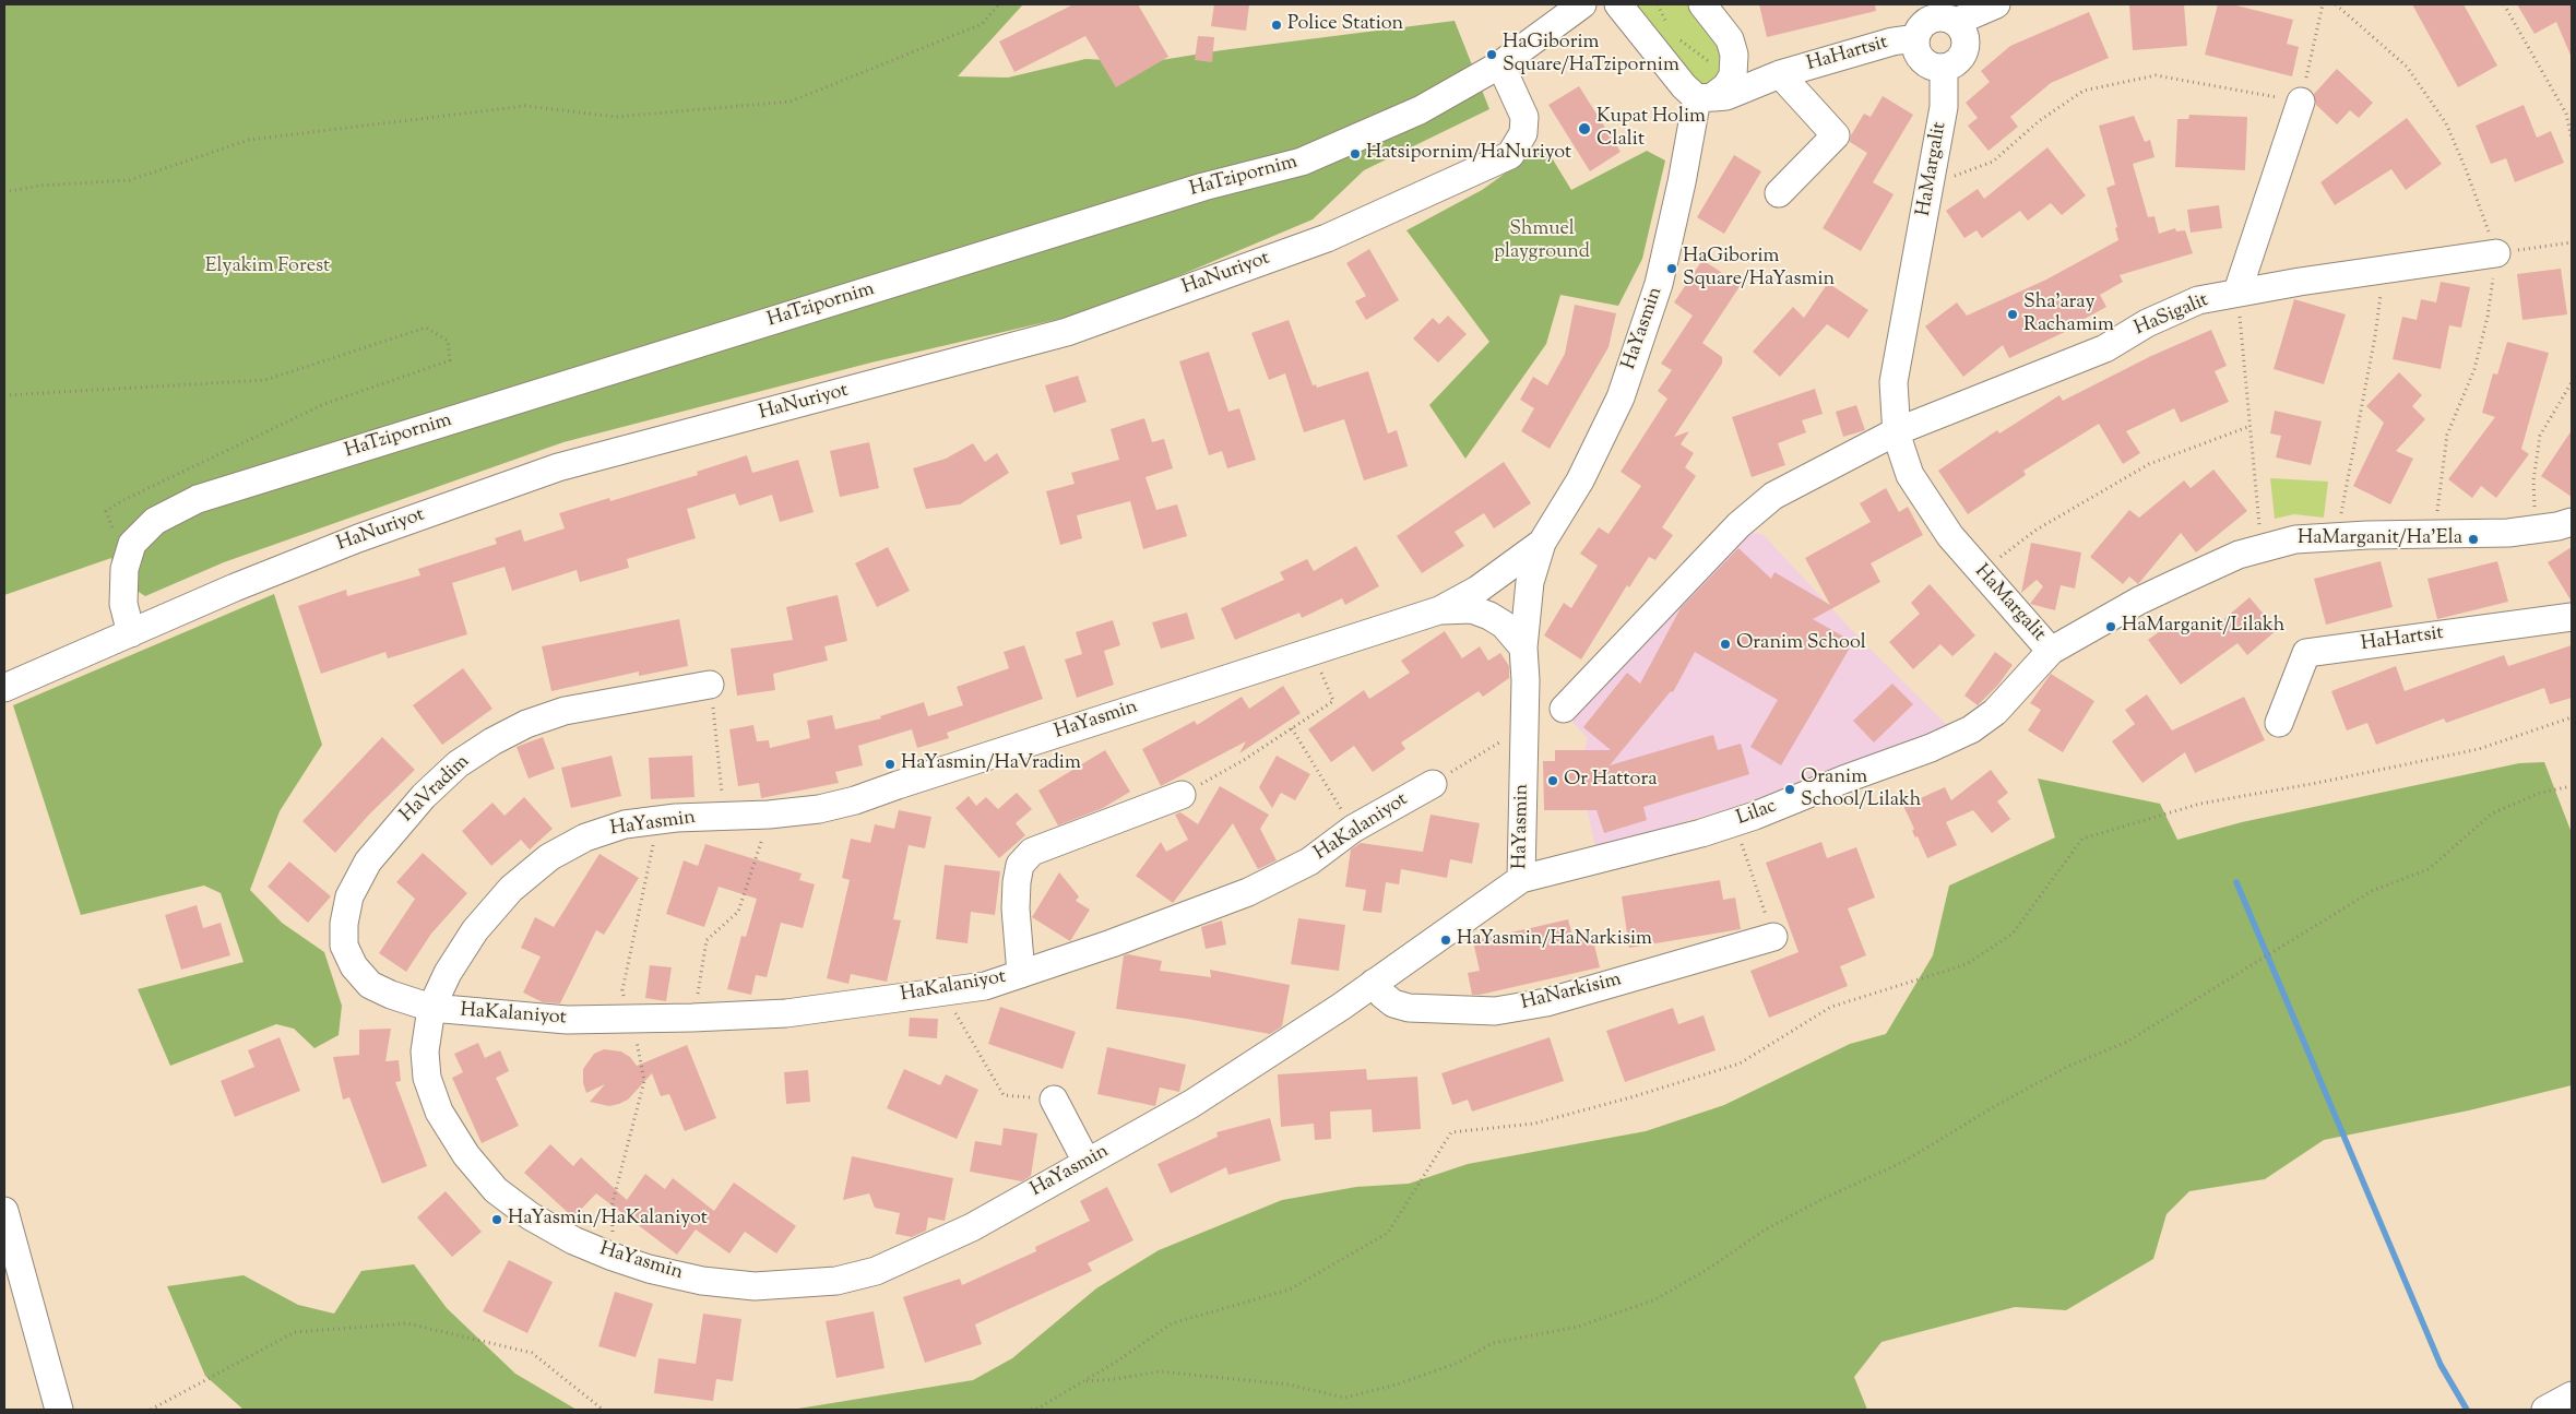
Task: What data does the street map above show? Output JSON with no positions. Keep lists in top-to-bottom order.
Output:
{
  "streets": {
    "street": [
      "HaHartsit",
      "HaMargalit",
      "HaTzipornim",
      "HaNuriyot",
      "HaSigalit",
      "HaYasmin",
      "HaVradim",
      "Lilac",
      "HaKalaniyot",
      "HaNarkisim"
    ]
  },
  "crossings": [
    ["HaHartsit", "HaMargalit"],
    ["HaHartsit", "HaYasmin"],
    ["HaMargalit", "HaSigalit"],
    ["HaMargalit", "Lilac"],
    ["HaTzipornim", "HaNuriyot"],
    ["HaYasmin", "HaVradim"],
    ["HaYasmin", "Lilac"],
    ["HaYasmin", "HaKalaniyot"],
    ["HaYasmin", "HaNarkisim"],
    ["HaVradim", "HaKalaniyot"]
  ],
  "parks": ["Shmuel playground", "Elyakim Forest"],
  "places": [
    "Police Station",
    "HaGiborim Square/HaTzipornim",
    "Kupat Holim Clalit",
    "Hatsipornim/HaNuriyot",
    "HaGiborim Square/HaYasmin",
    "Sha'aray Rachamim",
    "HaMarganit/Ha'Ela",
    "HaMarganit/Lilakh",
    "Oranim School",
    "HaYasmin/HaVradim",
    "Or Hattora",
    "Oranim School/Lilakh",
    "HaYasmin/HaNarkisim",
    "HaYasmin/HaKalaniyot"
  ]
}
